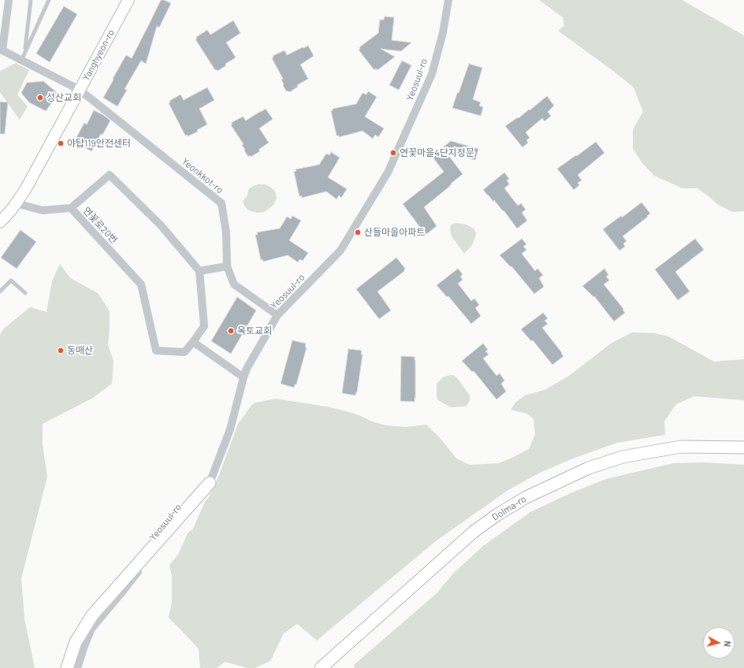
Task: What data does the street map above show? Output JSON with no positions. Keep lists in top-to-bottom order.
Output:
{
  "streets": {
    "main road": ["Yanghyeon-ro", "Dolma-ro"],
    "street": ["Yeosuul-ro", "Yeonkkot-ro", "연꽃로20번"]
  },
  "crossings": [
    ["Yanghyeon-ro", "Yeonkkot-ro"],
    ["Yeosuul-ro", "Yeonkkot-ro"]
  ],
  "places": [
    "성산교회",
    "야탑119안전센터",
    "연꽃마을4단지정문",
    "산들마을아파트",
    "옥토교회",
    "동매산"
  ],
  "north": "right"
}
